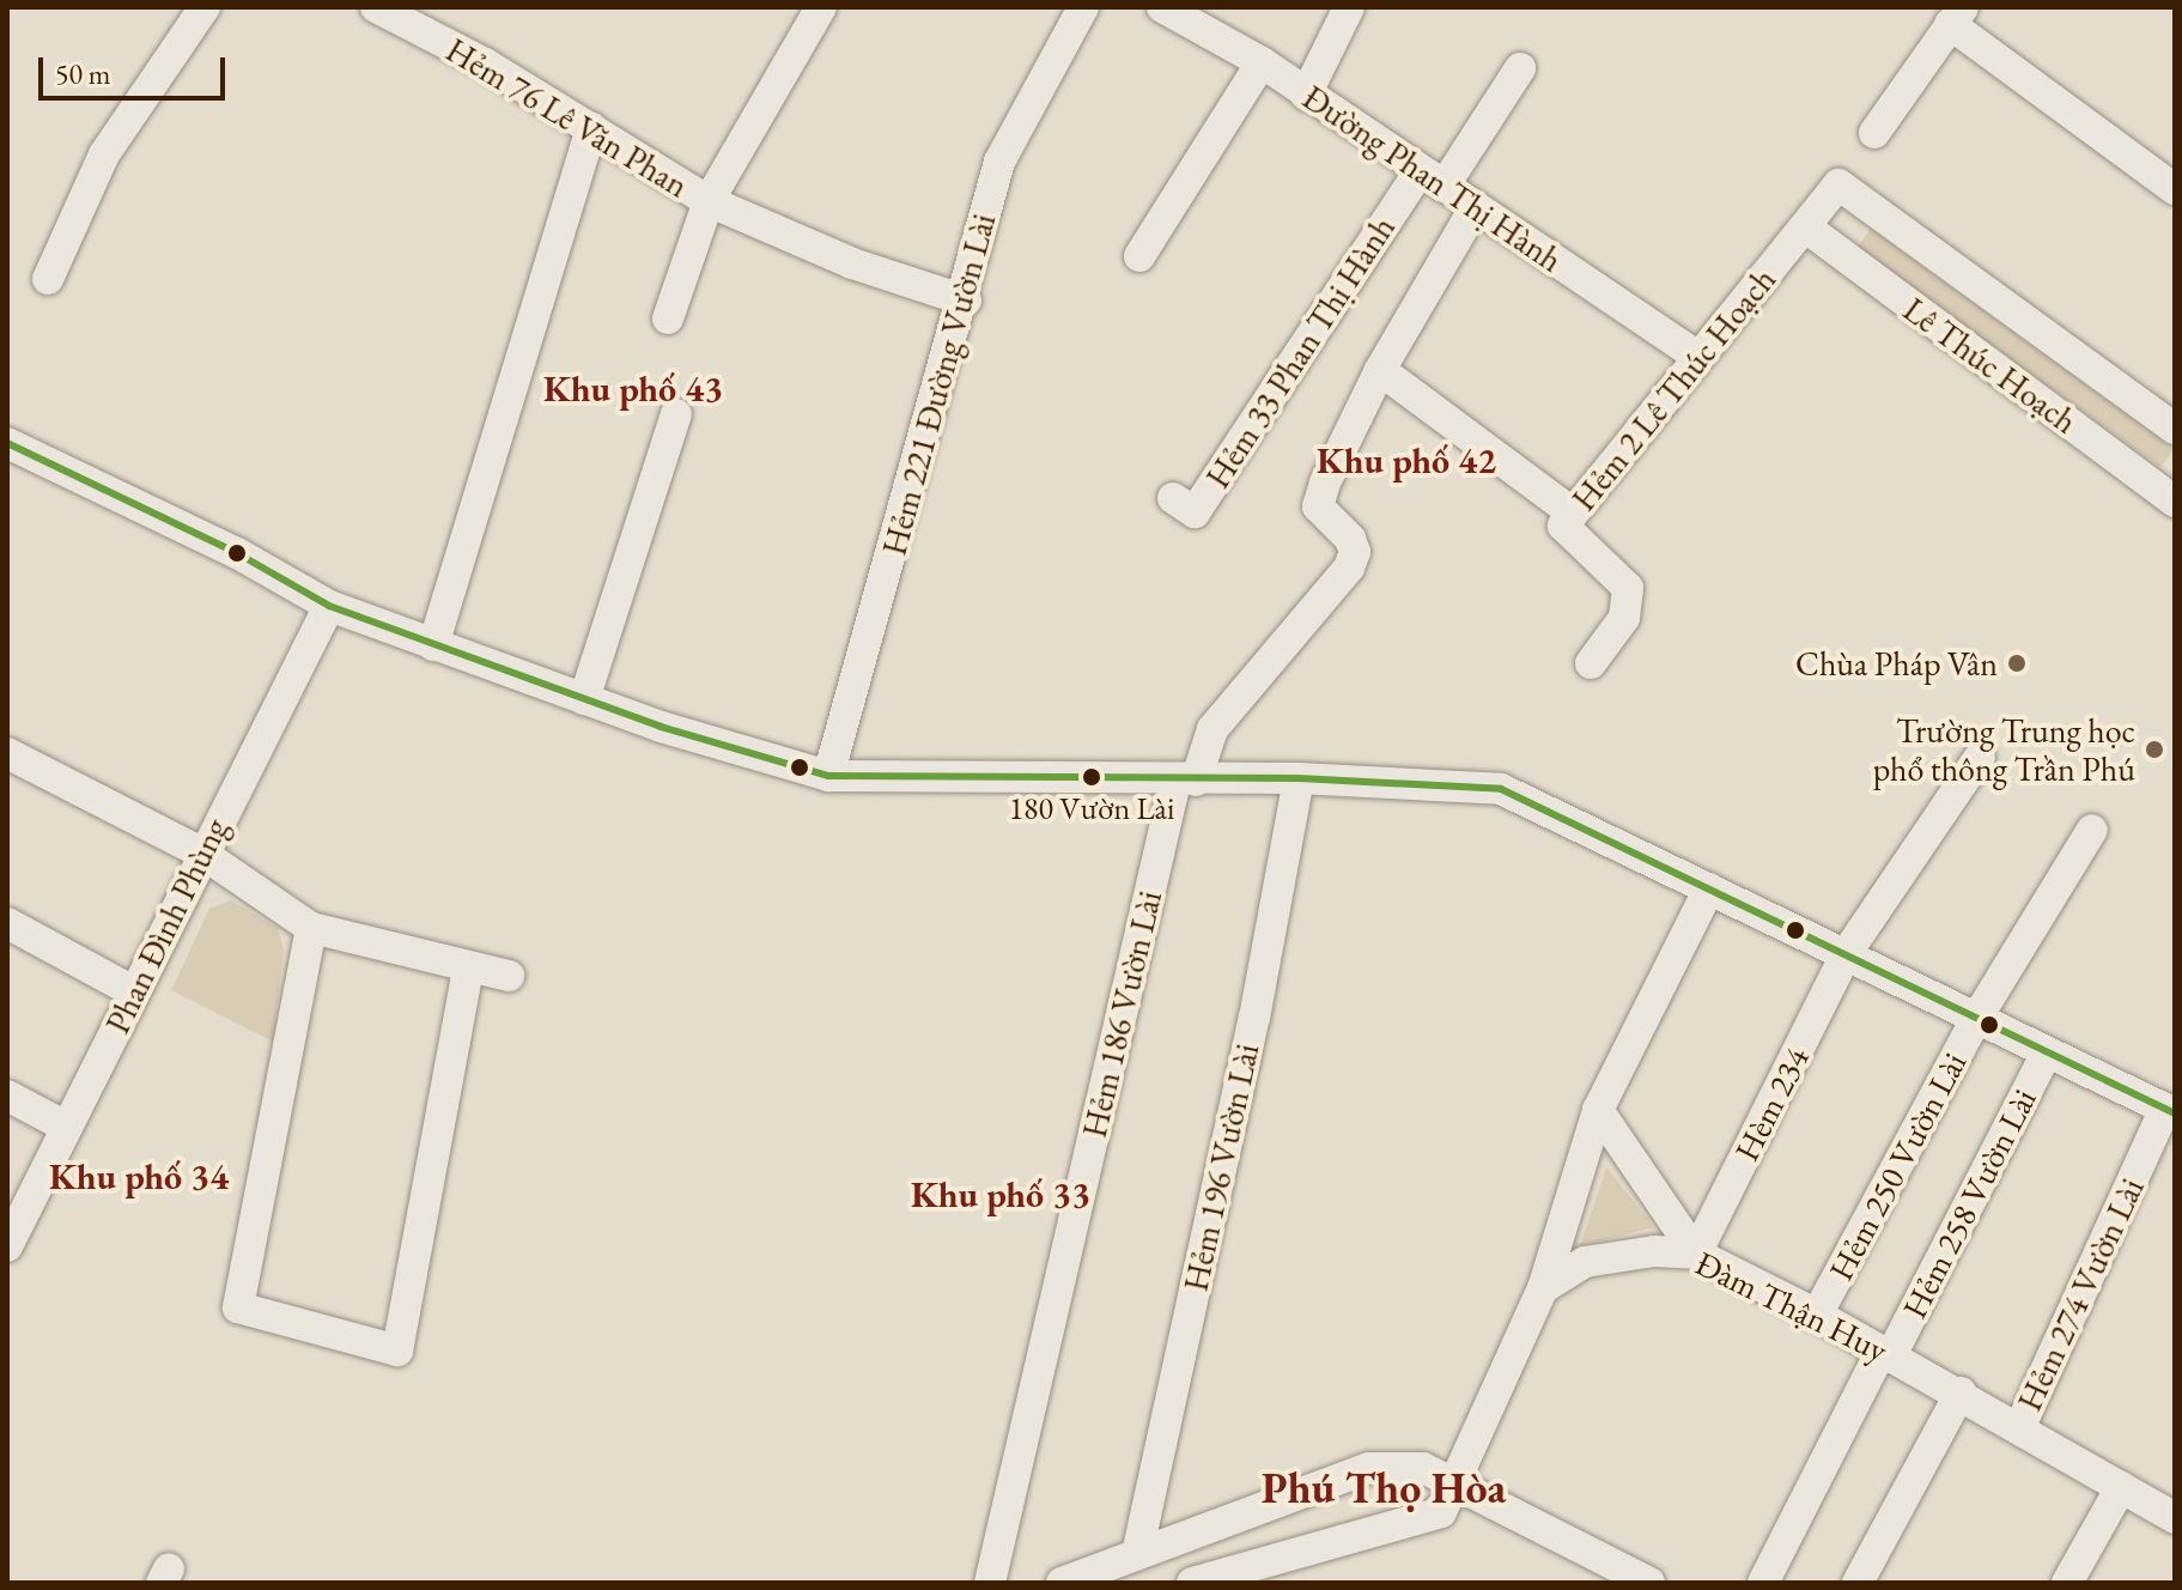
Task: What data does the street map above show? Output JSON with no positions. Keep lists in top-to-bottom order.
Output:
{
  "streets": {
    "street": [
      "Hẻm 76 Lê Văn Phan",
      "Đường Phan Thị Hành",
      "Hẻm 33 Phan Thị Hành",
      "Lê Thúc Hoạch",
      "Hẻm 221 Đường Vườn Lài",
      "Hẻm 2 Lê Thúc Hoạch",
      "Phan Đình Phùng",
      "Hẻm 186 Vườn Lài",
      "Hèm 234",
      "Hẻm 250 Vườn Lài",
      "Hẻm 196 Vườn Lài",
      "Hẻm 258 Vườn Lài",
      "Hẻm 274 Vườn Lài",
      "Đàm Thận Huy"
    ]
  },
  "crossings": [
    ["Hẻm 76 Lê Văn Phan", "Hẻm 221 Đường Vườn Lài"],
    ["Đường Phan Thị Hành", "Hẻm 33 Phan Thị Hành"],
    ["Đường Phan Thị Hành", "Hẻm 2 Lê Thúc Hoạch"],
    ["Lê Thúc Hoạch", "Hẻm 2 Lê Thúc Hoạch"],
    ["Hèm 234", "Đàm Thận Huy"],
    ["Hẻm 250 Vườn Lài", "Đàm Thận Huy"],
    ["Hẻm 258 Vườn Lài", "Đàm Thận Huy"],
    ["Hẻm 274 Vườn Lài", "Đàm Thận Huy"]
  ],
  "districts": [
    "Khu phố 43",
    "Khu phố 42",
    "Khu phố 34",
    "Khu phố 33",
    "Phú Thọ Hòa"
  ],
  "places": ["Chùa Pháp Vân", "Trường Trung học phổ thông Trần Phú", "180 Vườn Lài"],
  "scale_bar": "50 m"
}
